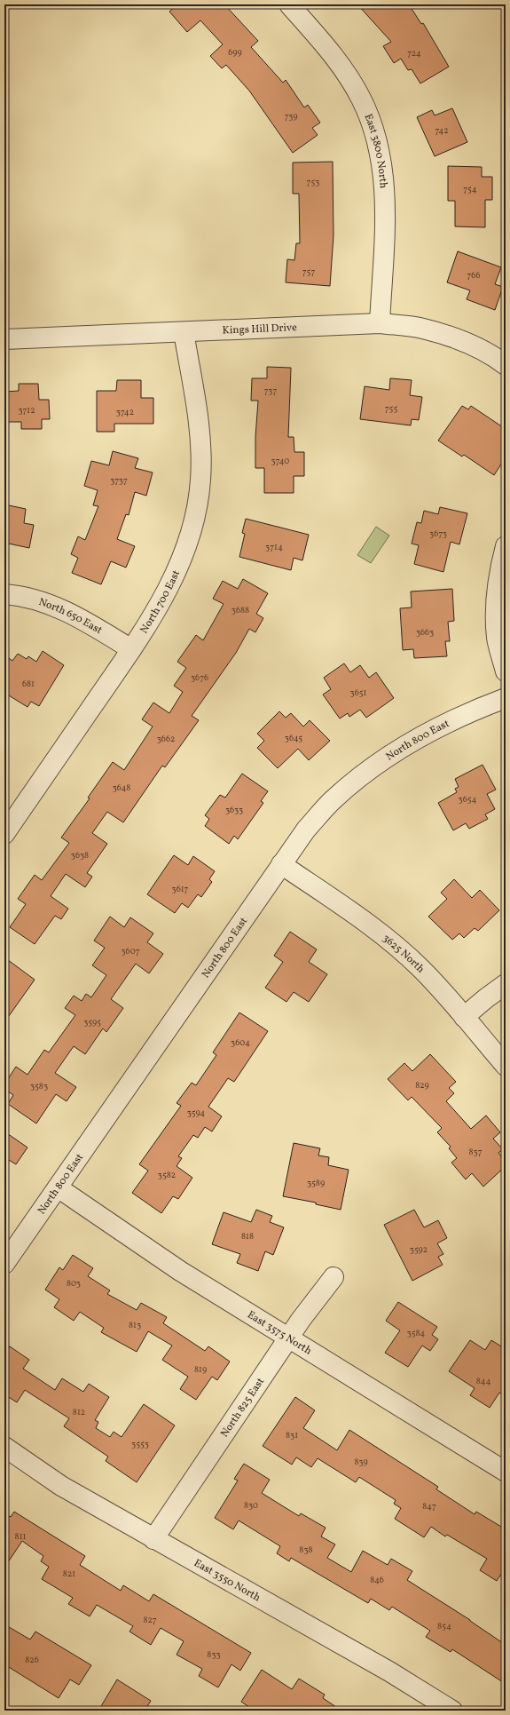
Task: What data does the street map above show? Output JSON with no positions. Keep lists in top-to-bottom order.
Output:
{
  "streets": {
    "street": [
      "East 3800 North",
      "Kings Hill Drive",
      "North 700 East",
      "North 650 East",
      "North 800 East",
      "3625 North",
      "East 3575 North",
      "North 825 East",
      "East 3550 North"
    ]
  },
  "crossings": [
    ["East 3800 North", "Kings Hill Drive"],
    ["Kings Hill Drive", "North 700 East"],
    ["North 700 East", "North 650 East"],
    ["North 800 East", "3625 North"],
    ["North 800 East", "East 3575 North"],
    ["East 3575 North", "North 825 East"],
    ["North 825 East", "East 3550 North"]
  ],
  "house_numbers": [
    "699",
    "724",
    "739",
    "742",
    "753",
    "754",
    "757",
    "766",
    "737",
    "755",
    "3712",
    "3742",
    "3740",
    "3737",
    "3673",
    "3714",
    "3688",
    "3663",
    "3676",
    "681",
    "3651",
    "3645",
    "3662",
    "3648",
    "3654",
    "3633",
    "3638",
    "3617",
    "3607",
    "3595",
    "3604",
    "829",
    "3583",
    "3594",
    "837",
    "3582",
    "3589",
    "818",
    "3592",
    "803",
    "813",
    "3584",
    "819",
    "844",
    "812",
    "831",
    "3553",
    "839",
    "830",
    "847",
    "811",
    "838",
    "821",
    "846",
    "827",
    "854",
    "833",
    "826"
  ]
}
